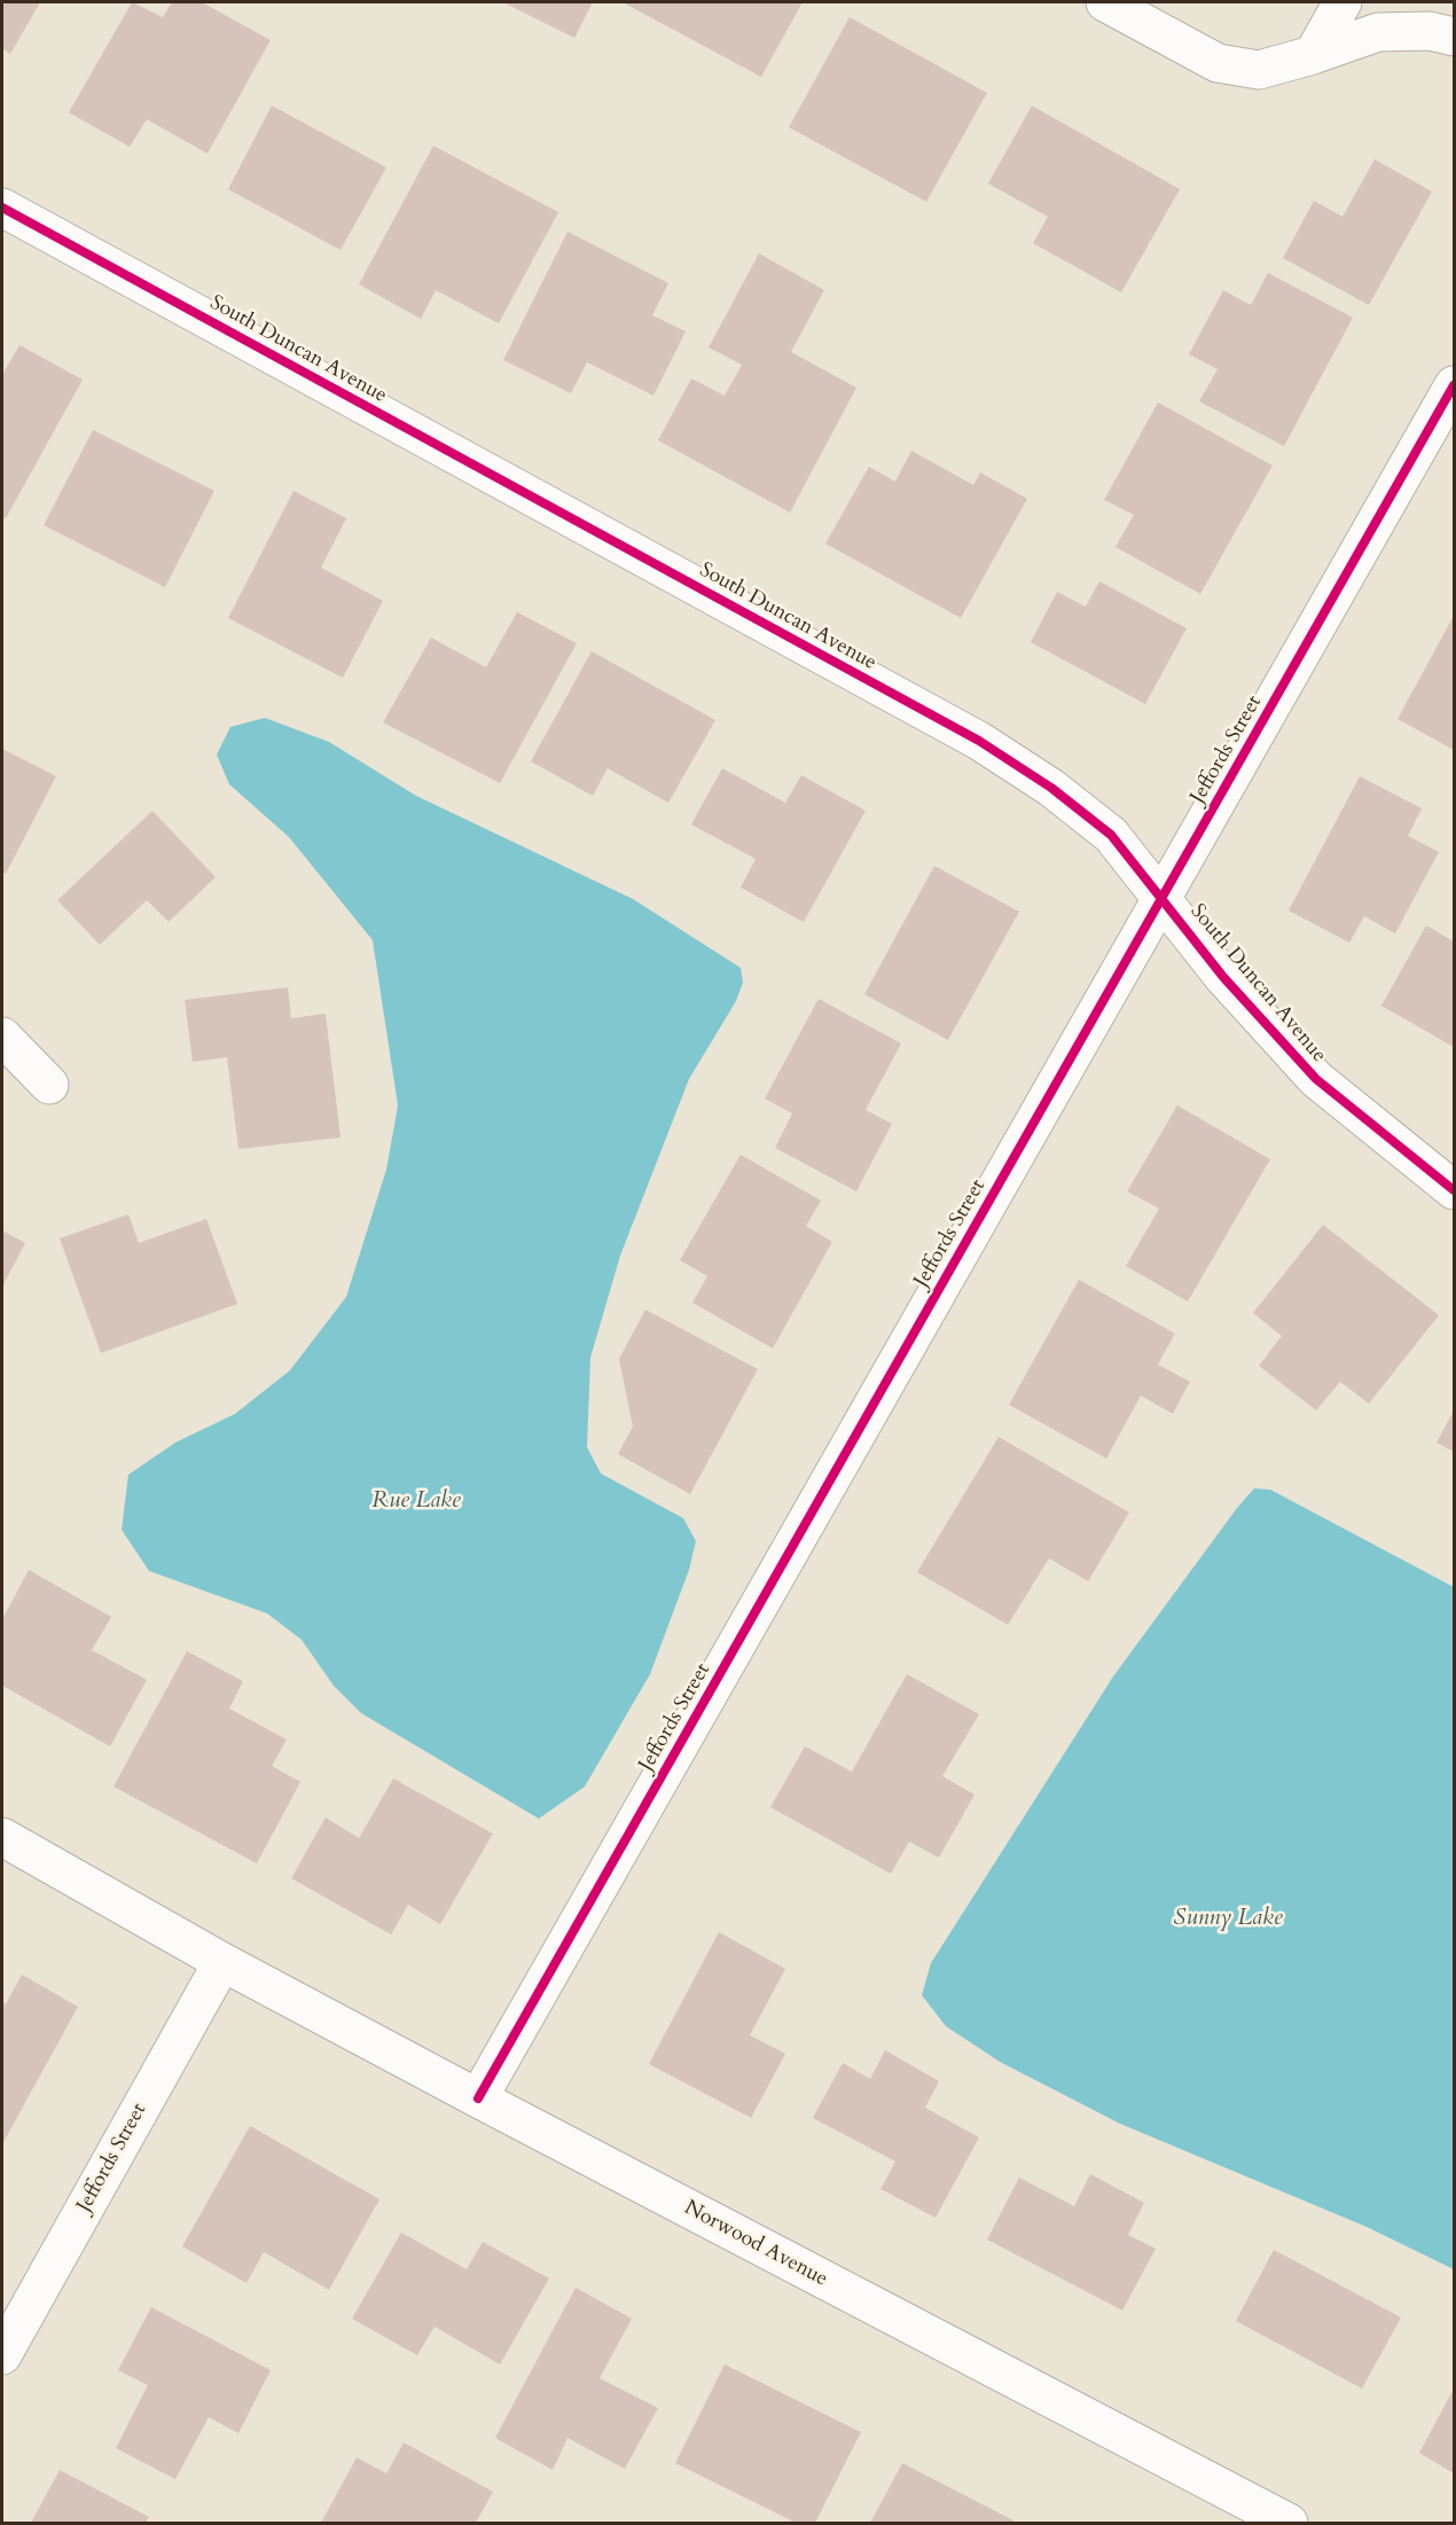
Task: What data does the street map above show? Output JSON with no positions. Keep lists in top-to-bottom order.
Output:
{
  "streets": {
    "street": ["South Duncan Avenue", "Jeffords Street", "Norwood Avenue"]
  },
  "crossings": [
    ["South Duncan Avenue", "Jeffords Street"],
    ["Jeffords Street", "Norwood Avenue"]
  ],
  "water": ["Rue Lake", "Sunny Lake"]
}
